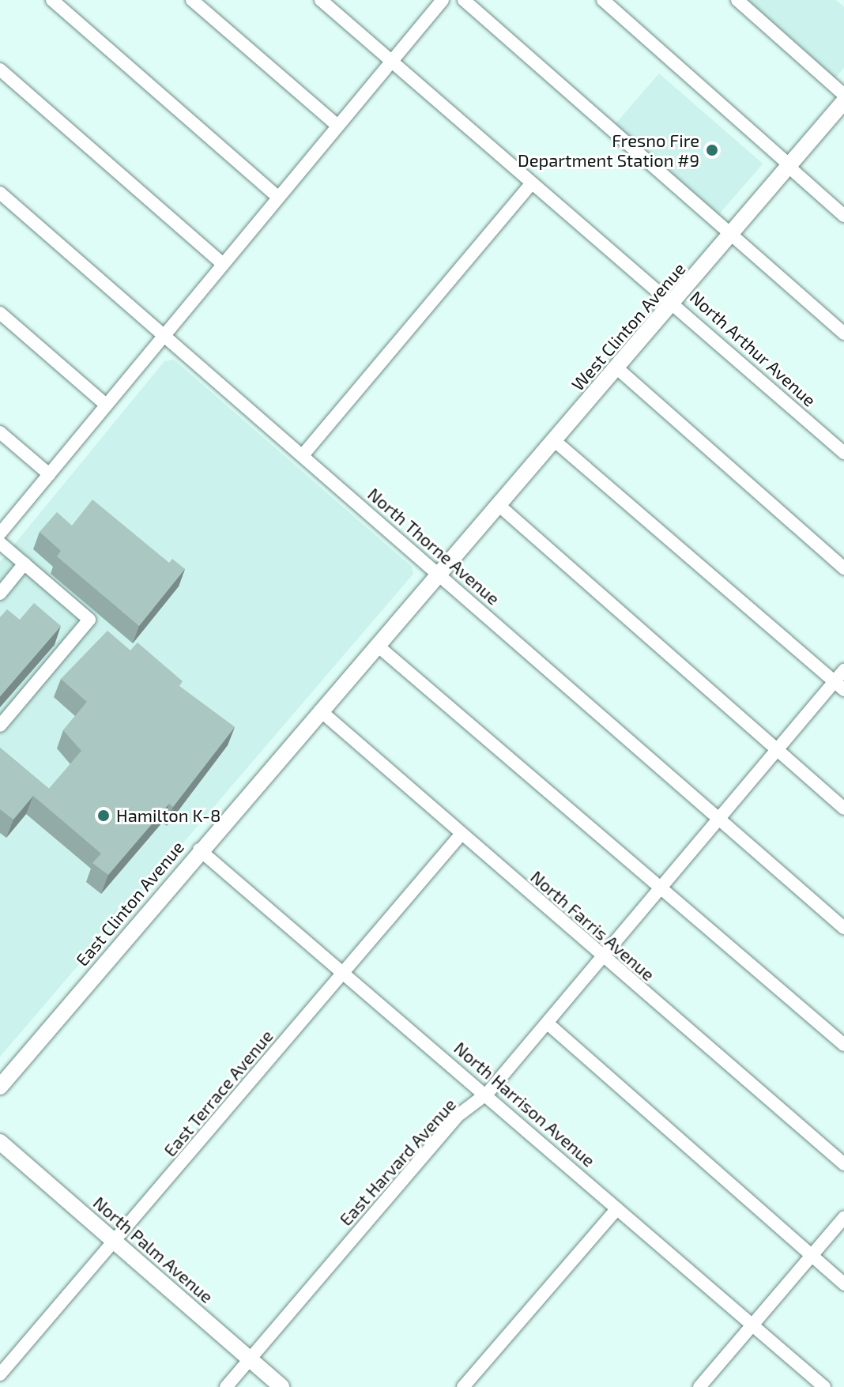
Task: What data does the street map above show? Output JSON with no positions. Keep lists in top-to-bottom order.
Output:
{
  "streets": {
    "main road": ["West Clinton Avenue", "East Clinton Avenue", "North Palm Avenue"],
    "street": [
      "North Arthur Avenue",
      "North Thorne Avenue",
      "North Farris Avenue",
      "East Terrace Avenue",
      "North Harrison Avenue",
      "East Harvard Avenue"
    ]
  },
  "crossings": [
    ["West Clinton Avenue", "North Arthur Avenue"],
    ["West Clinton Avenue", "North Thorne Avenue"],
    ["West Clinton Avenue", "East Clinton Avenue"],
    ["North Thorne Avenue", "East Clinton Avenue"],
    ["North Thorne Avenue", "East Harvard Avenue"],
    ["East Clinton Avenue", "North Farris Avenue"],
    ["East Clinton Avenue", "North Harrison Avenue"],
    ["North Farris Avenue", "East Terrace Avenue"],
    ["North Farris Avenue", "East Harvard Avenue"],
    ["East Terrace Avenue", "North Harrison Avenue"],
    ["East Terrace Avenue", "North Palm Avenue"],
    ["North Harrison Avenue", "East Harvard Avenue"],
    ["East Harvard Avenue", "North Palm Avenue"]
  ],
  "places": ["Fresno Fire Department Station #9", "Hamilton K-8"]
}
